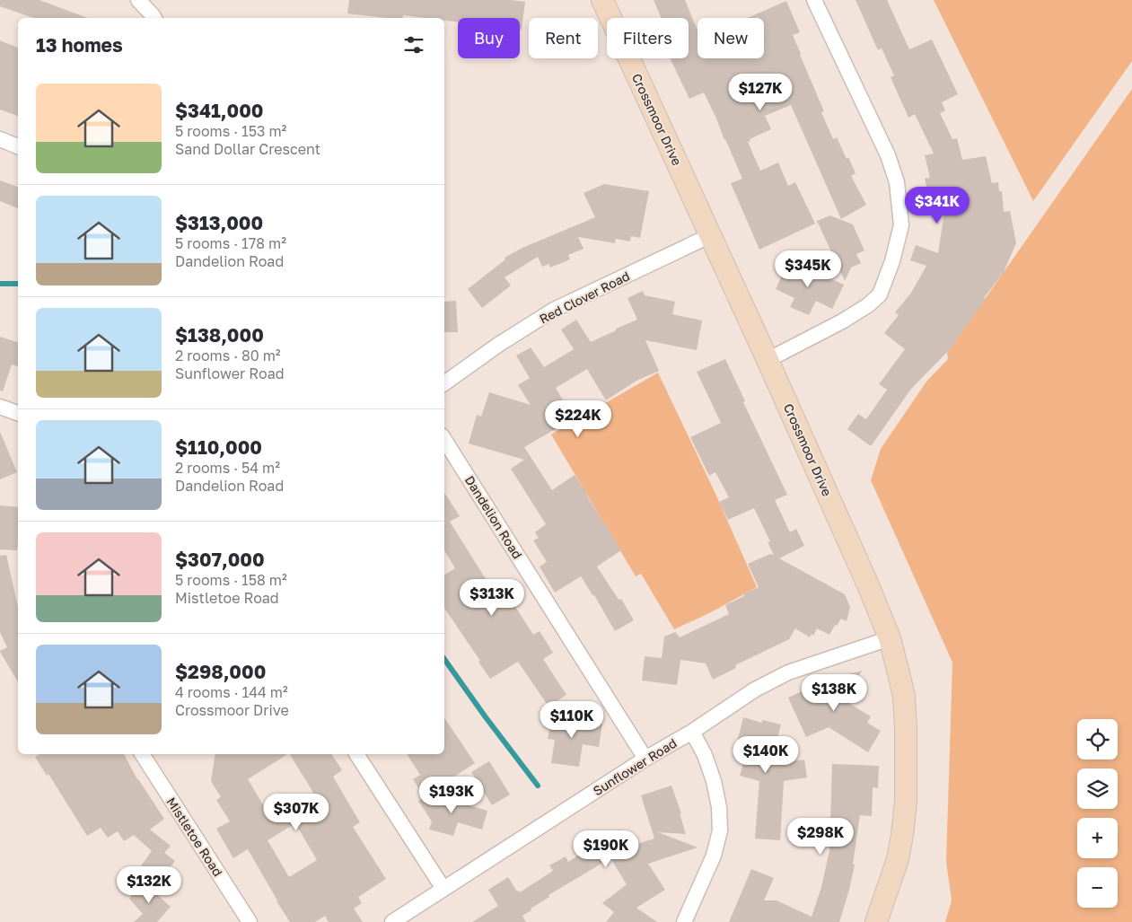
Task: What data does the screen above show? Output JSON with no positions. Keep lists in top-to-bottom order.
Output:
{
  "streets": {
    "street": [
      "Crossmoor Drive",
      "Red Clover Road",
      "Dandelion Road",
      "Sunflower Road",
      "Mistletoe Road"
    ]
  },
  "crossings": [
    ["Crossmoor Drive", "Red Clover Road"],
    ["Crossmoor Drive", "Sunflower Road"],
    ["Dandelion Road", "Sunflower Road"]
  ],
  "page": {
    "chip": [
      "Buy",
      "Rent",
      "Filters",
      "New"
    ],
    "heading": "13 homes",
    "list": [
      {
        "name": "$341,000",
        "note": "5 rooms · 153 m² · Sand Dollar Crescent"
      },
      {
        "name": "$313,000",
        "note": "5 rooms · 178 m² · Dandelion Road"
      },
      {
        "name": "$138,000",
        "note": "2 rooms · 80 m² · Sunflower Road"
      },
      {
        "name": "$110,000",
        "note": "2 rooms · 54 m² · Dandelion Road"
      },
      {
        "name": "$307,000",
        "note": "5 rooms · 158 m² · Mistletoe Road"
      },
      {
        "name": "$298,000",
        "note": "4 rooms · 144 m² · Crossmoor Drive"
      }
    ],
    "price": [
      "$127K",
      "$341K",
      "$345K",
      "$224K",
      "$313K",
      "$138K",
      "$110K",
      "$140K",
      "$193K",
      "$307K",
      "$298K",
      "$190K",
      "$132K"
    ],
    "map_buttons": ["+", "−"]
  }
}
